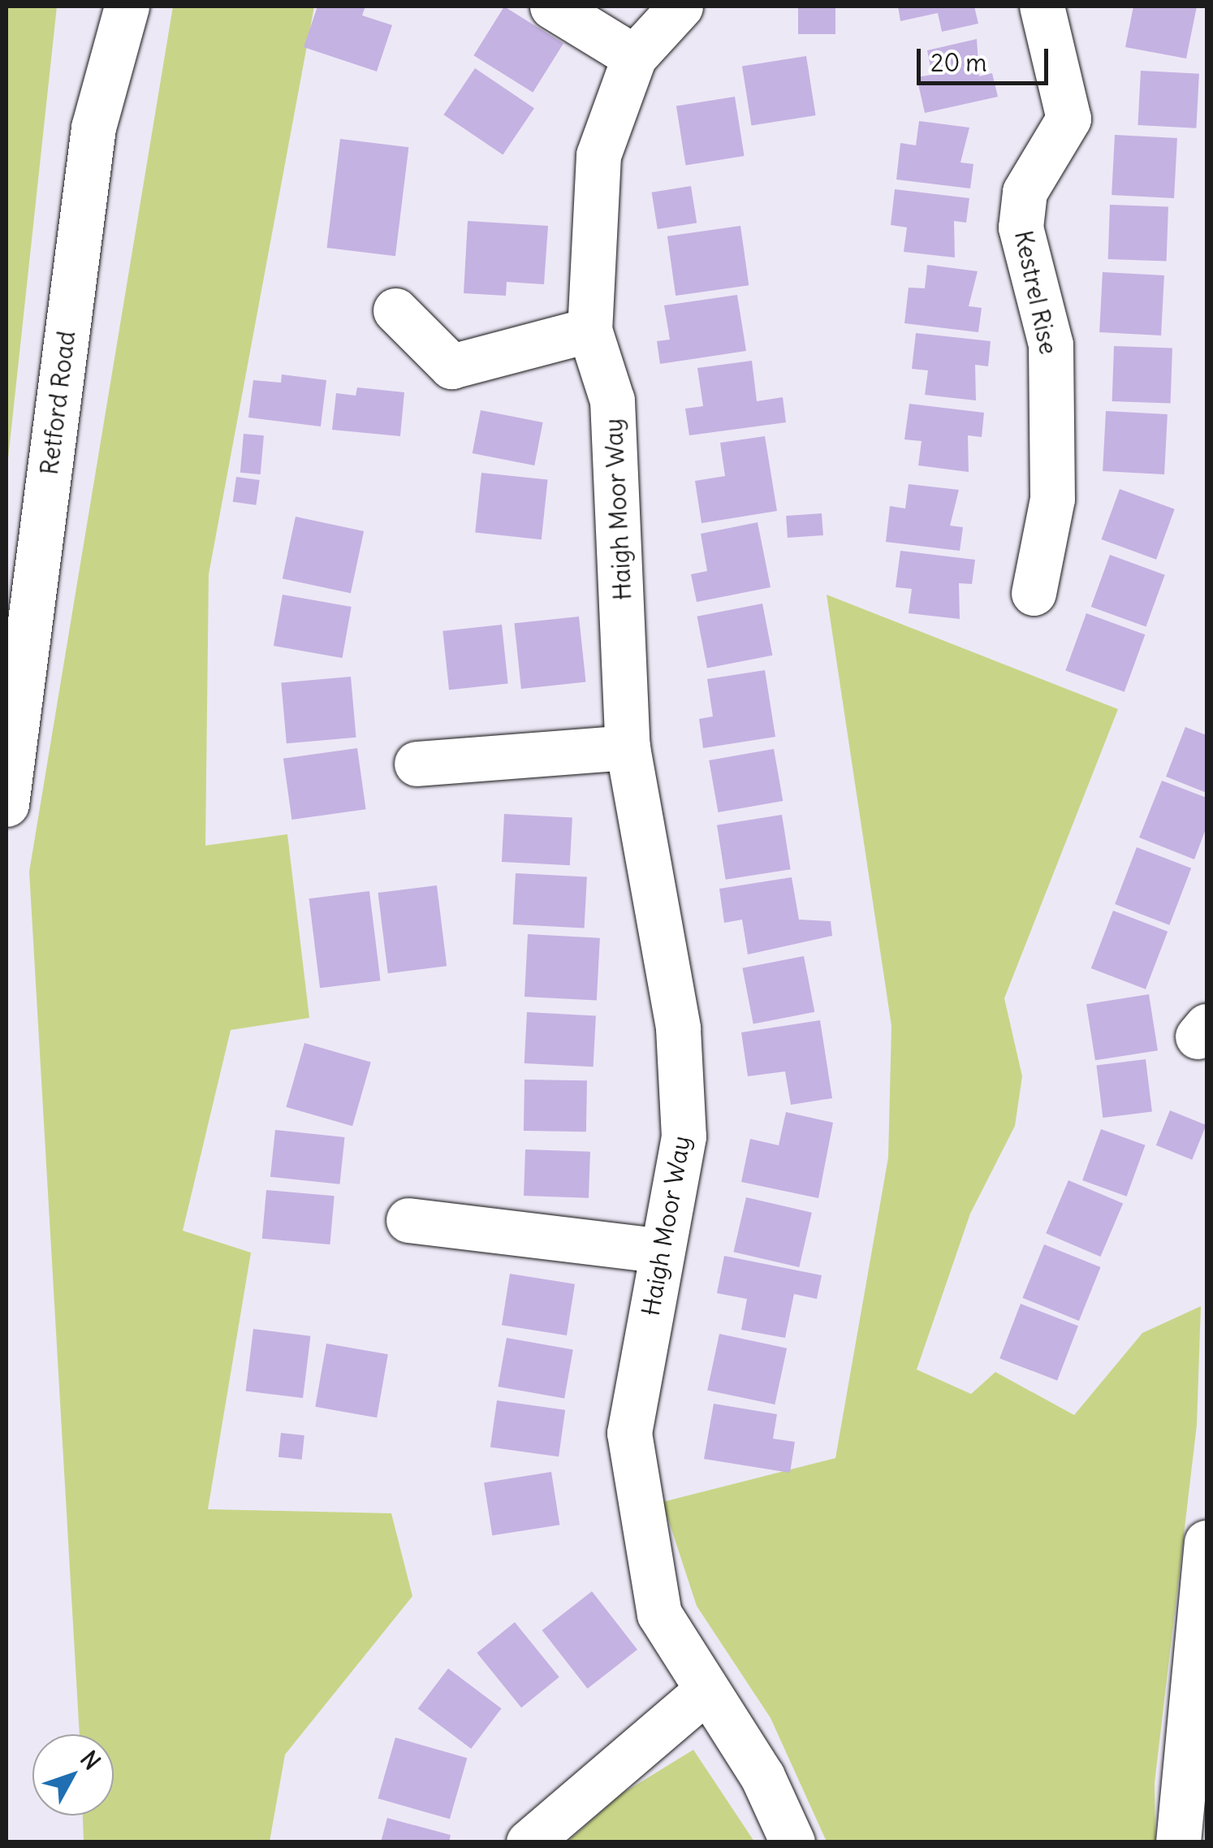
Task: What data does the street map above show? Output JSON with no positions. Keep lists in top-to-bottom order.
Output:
{
  "streets": {
    "street": ["Kestrel Rise", "Retford Road", "Haigh Moor Way"]
  },
  "scale_bar": "20 m",
  "north": "top right"
}
